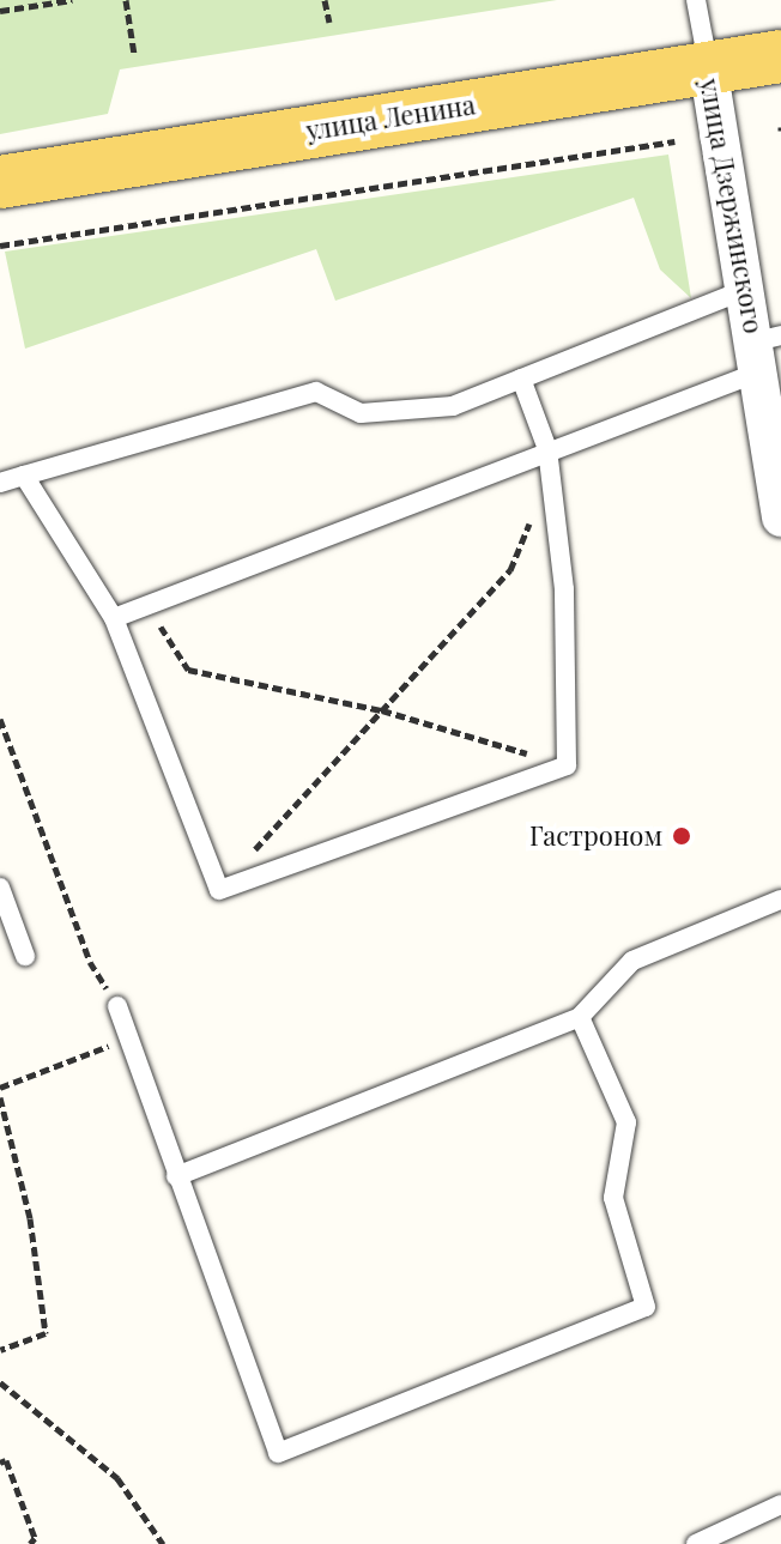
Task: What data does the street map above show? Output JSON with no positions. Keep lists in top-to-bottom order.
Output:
{
  "streets": {
    "main road": ["улица Ленина"],
    "street": ["улица Дзержинского"]
  },
  "crossings": [
    ["улица Ленина", "улица Дзержинского"]
  ],
  "places": ["Гастроном"]
}
